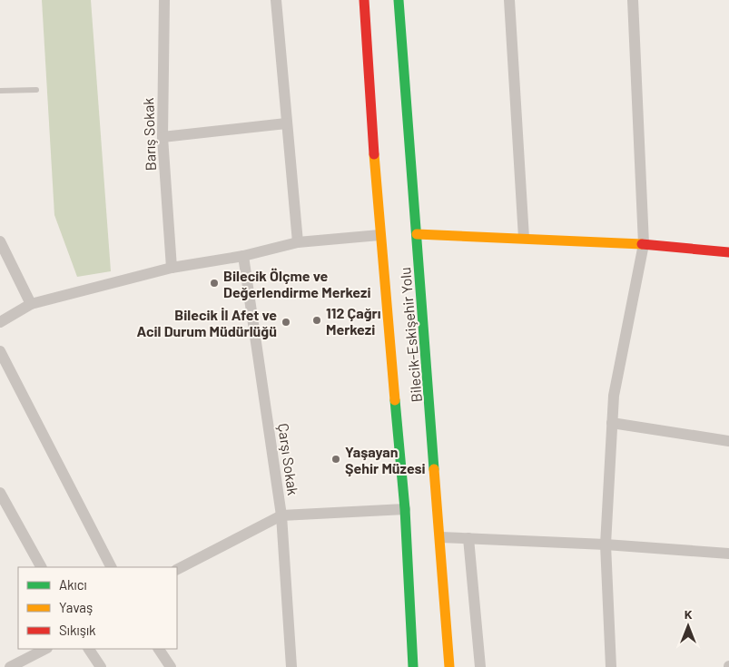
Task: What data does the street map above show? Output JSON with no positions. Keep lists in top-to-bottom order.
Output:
{
  "streets": {
    "main road": ["Bilecik-Eskişehir Yolu"],
    "street": ["Barış Sokak", "Çarşı Sokak"]
  },
  "places": [
    "Bilecik Ölçme ve Değerlendirme Merkezi",
    "112 Çağrı Merkezi",
    "Bilecik İl Afet ve Acil Durum Müdürlüğü",
    "Yaşayan Şehir Müzesi"
  ],
  "legend": ["Akıcı", "Yavaş", "Sıkışık"],
  "north": "top"
}
